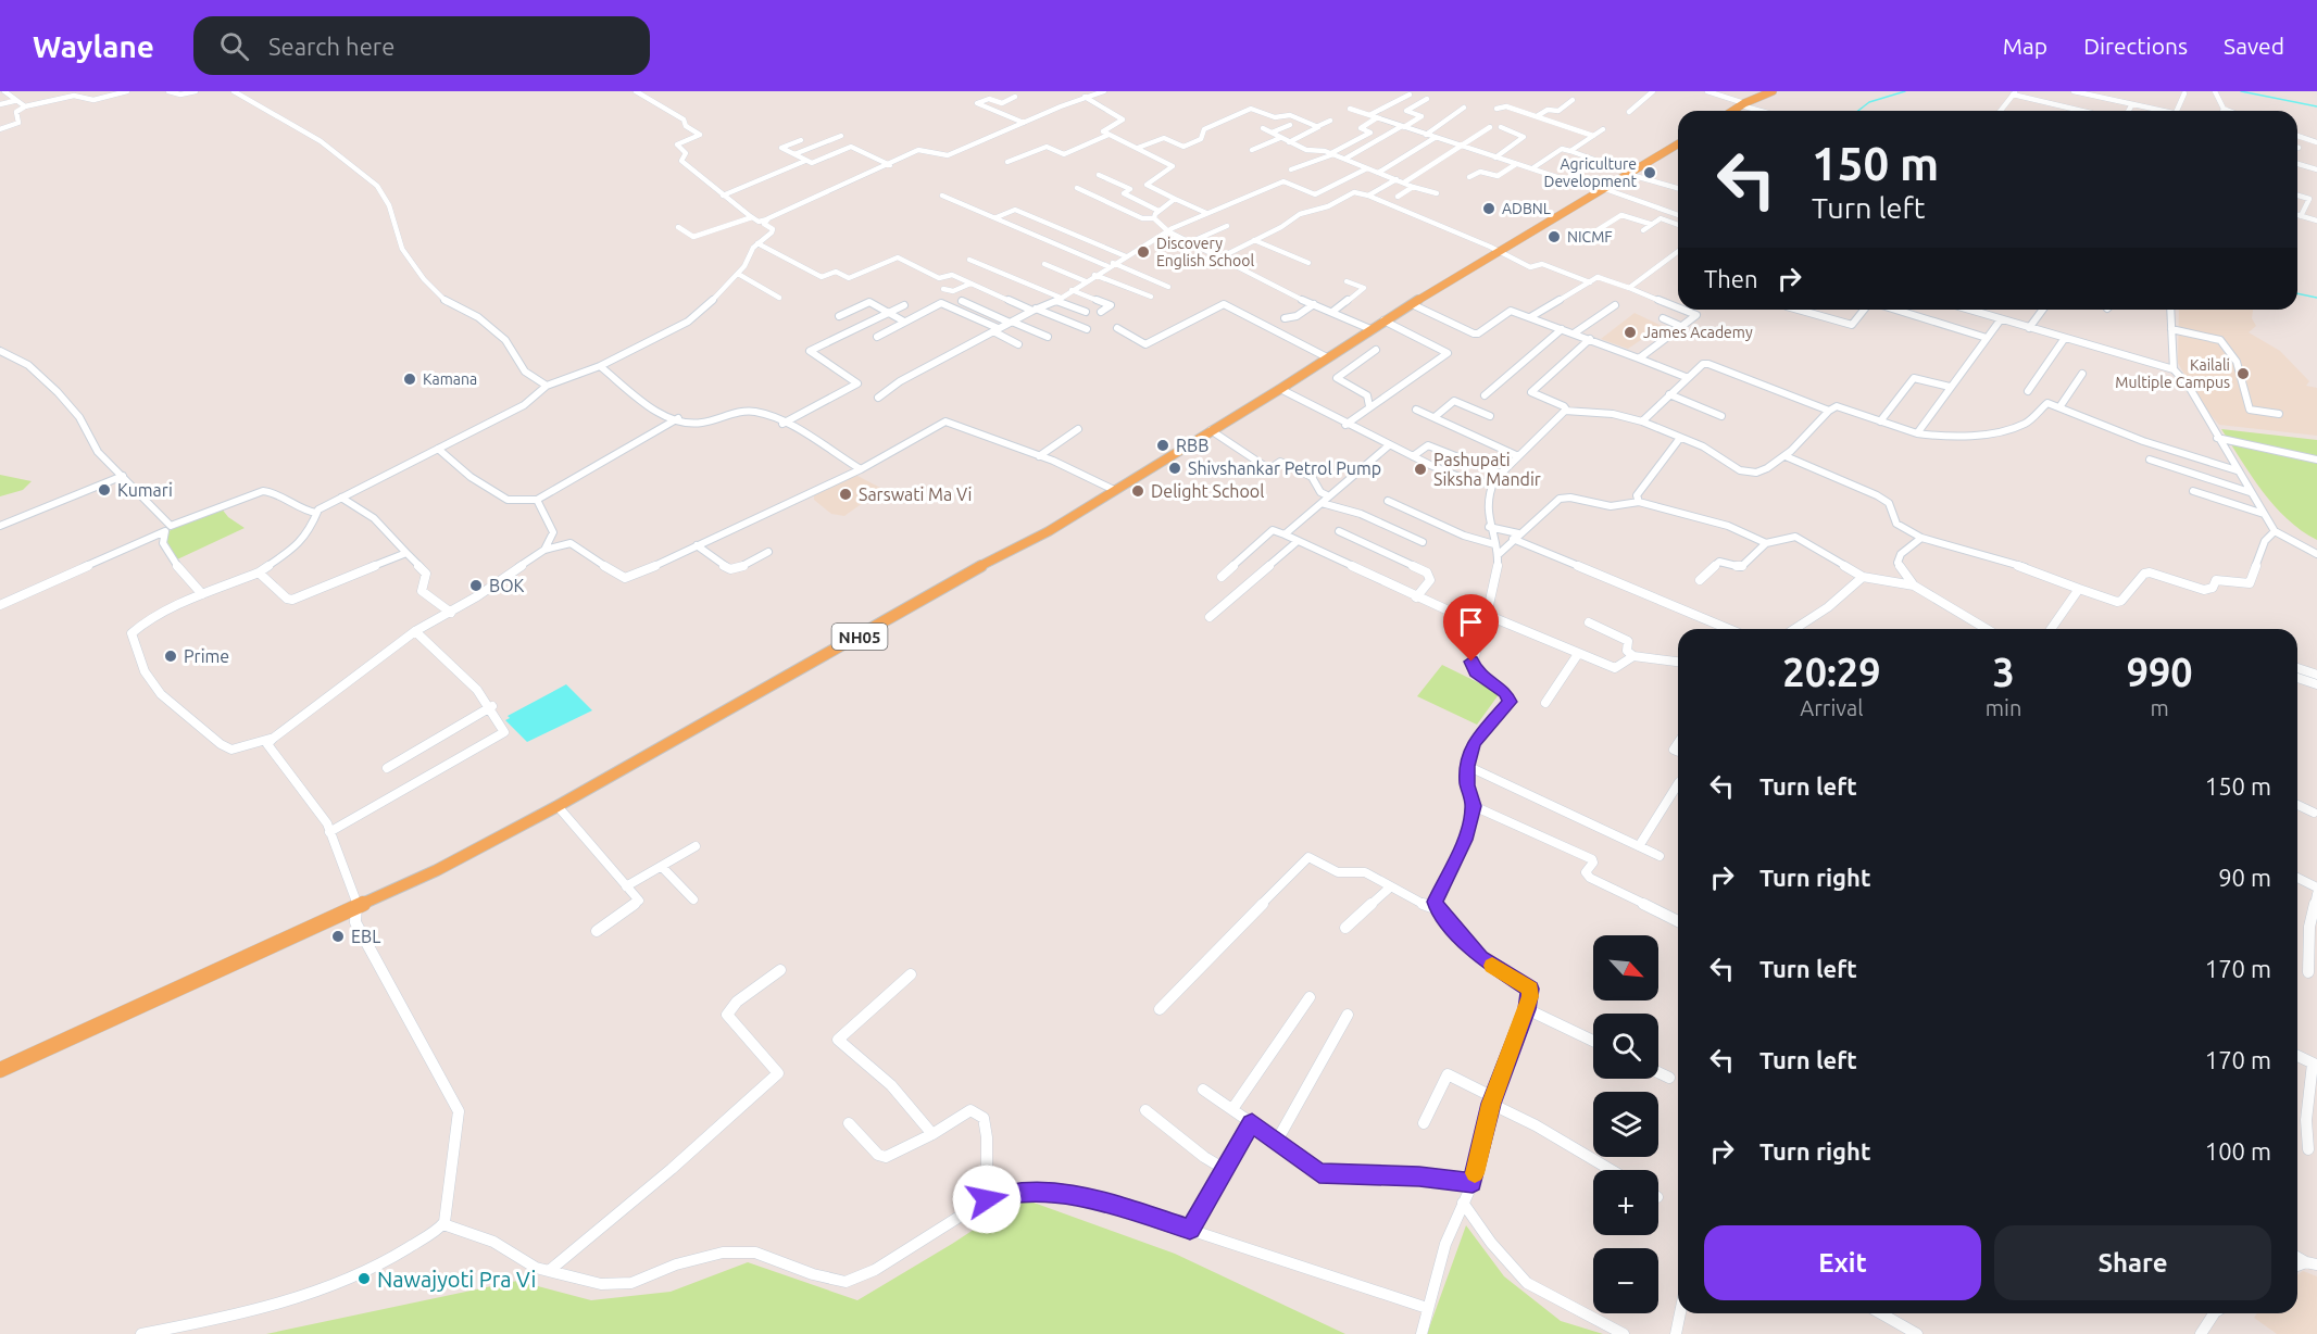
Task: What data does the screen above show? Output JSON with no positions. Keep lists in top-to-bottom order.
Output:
{
  "streets": {
    "main road": ["NH05"]
  },
  "places": [
    "Agriculture Development",
    "ADBNL",
    "NICMF",
    "Discovery English School",
    "James Academy",
    "Kailali Multiple Campus",
    "Kamana",
    "RBB",
    "Shivshankar Petrol Pump",
    "Pashupati Siksha Mandir",
    "Kumari",
    "Delight School",
    "Sarswati Ma Vi",
    "BOK",
    "Prime",
    "EBL",
    "Nawajyoti Pra Vi"
  ],
  "north": "bottom right",
  "page": {
    "header": "Waylane",
    "search": "Search here",
    "nav": ["Map", "Directions", "Saved"],
    "turn": ["150 m", "Turn left"],
    "then": "Then",
    "eta": [
      "20:29",
      "Arrival",
      "3",
      "min",
      "990",
      "m"
    ],
    "list": [
      {
        "name": "Turn left",
        "value": "150 m"
      },
      {
        "name": "Turn right",
        "value": "90 m"
      },
      {
        "name": "Turn left",
        "value": "170 m"
      },
      {
        "name": "Turn left",
        "value": "170 m"
      },
      {
        "name": "Turn right",
        "value": "100 m"
      }
    ],
    "map_buttons": ["+", "−"],
    "buttons": ["Exit", "Share"]
  }
}
